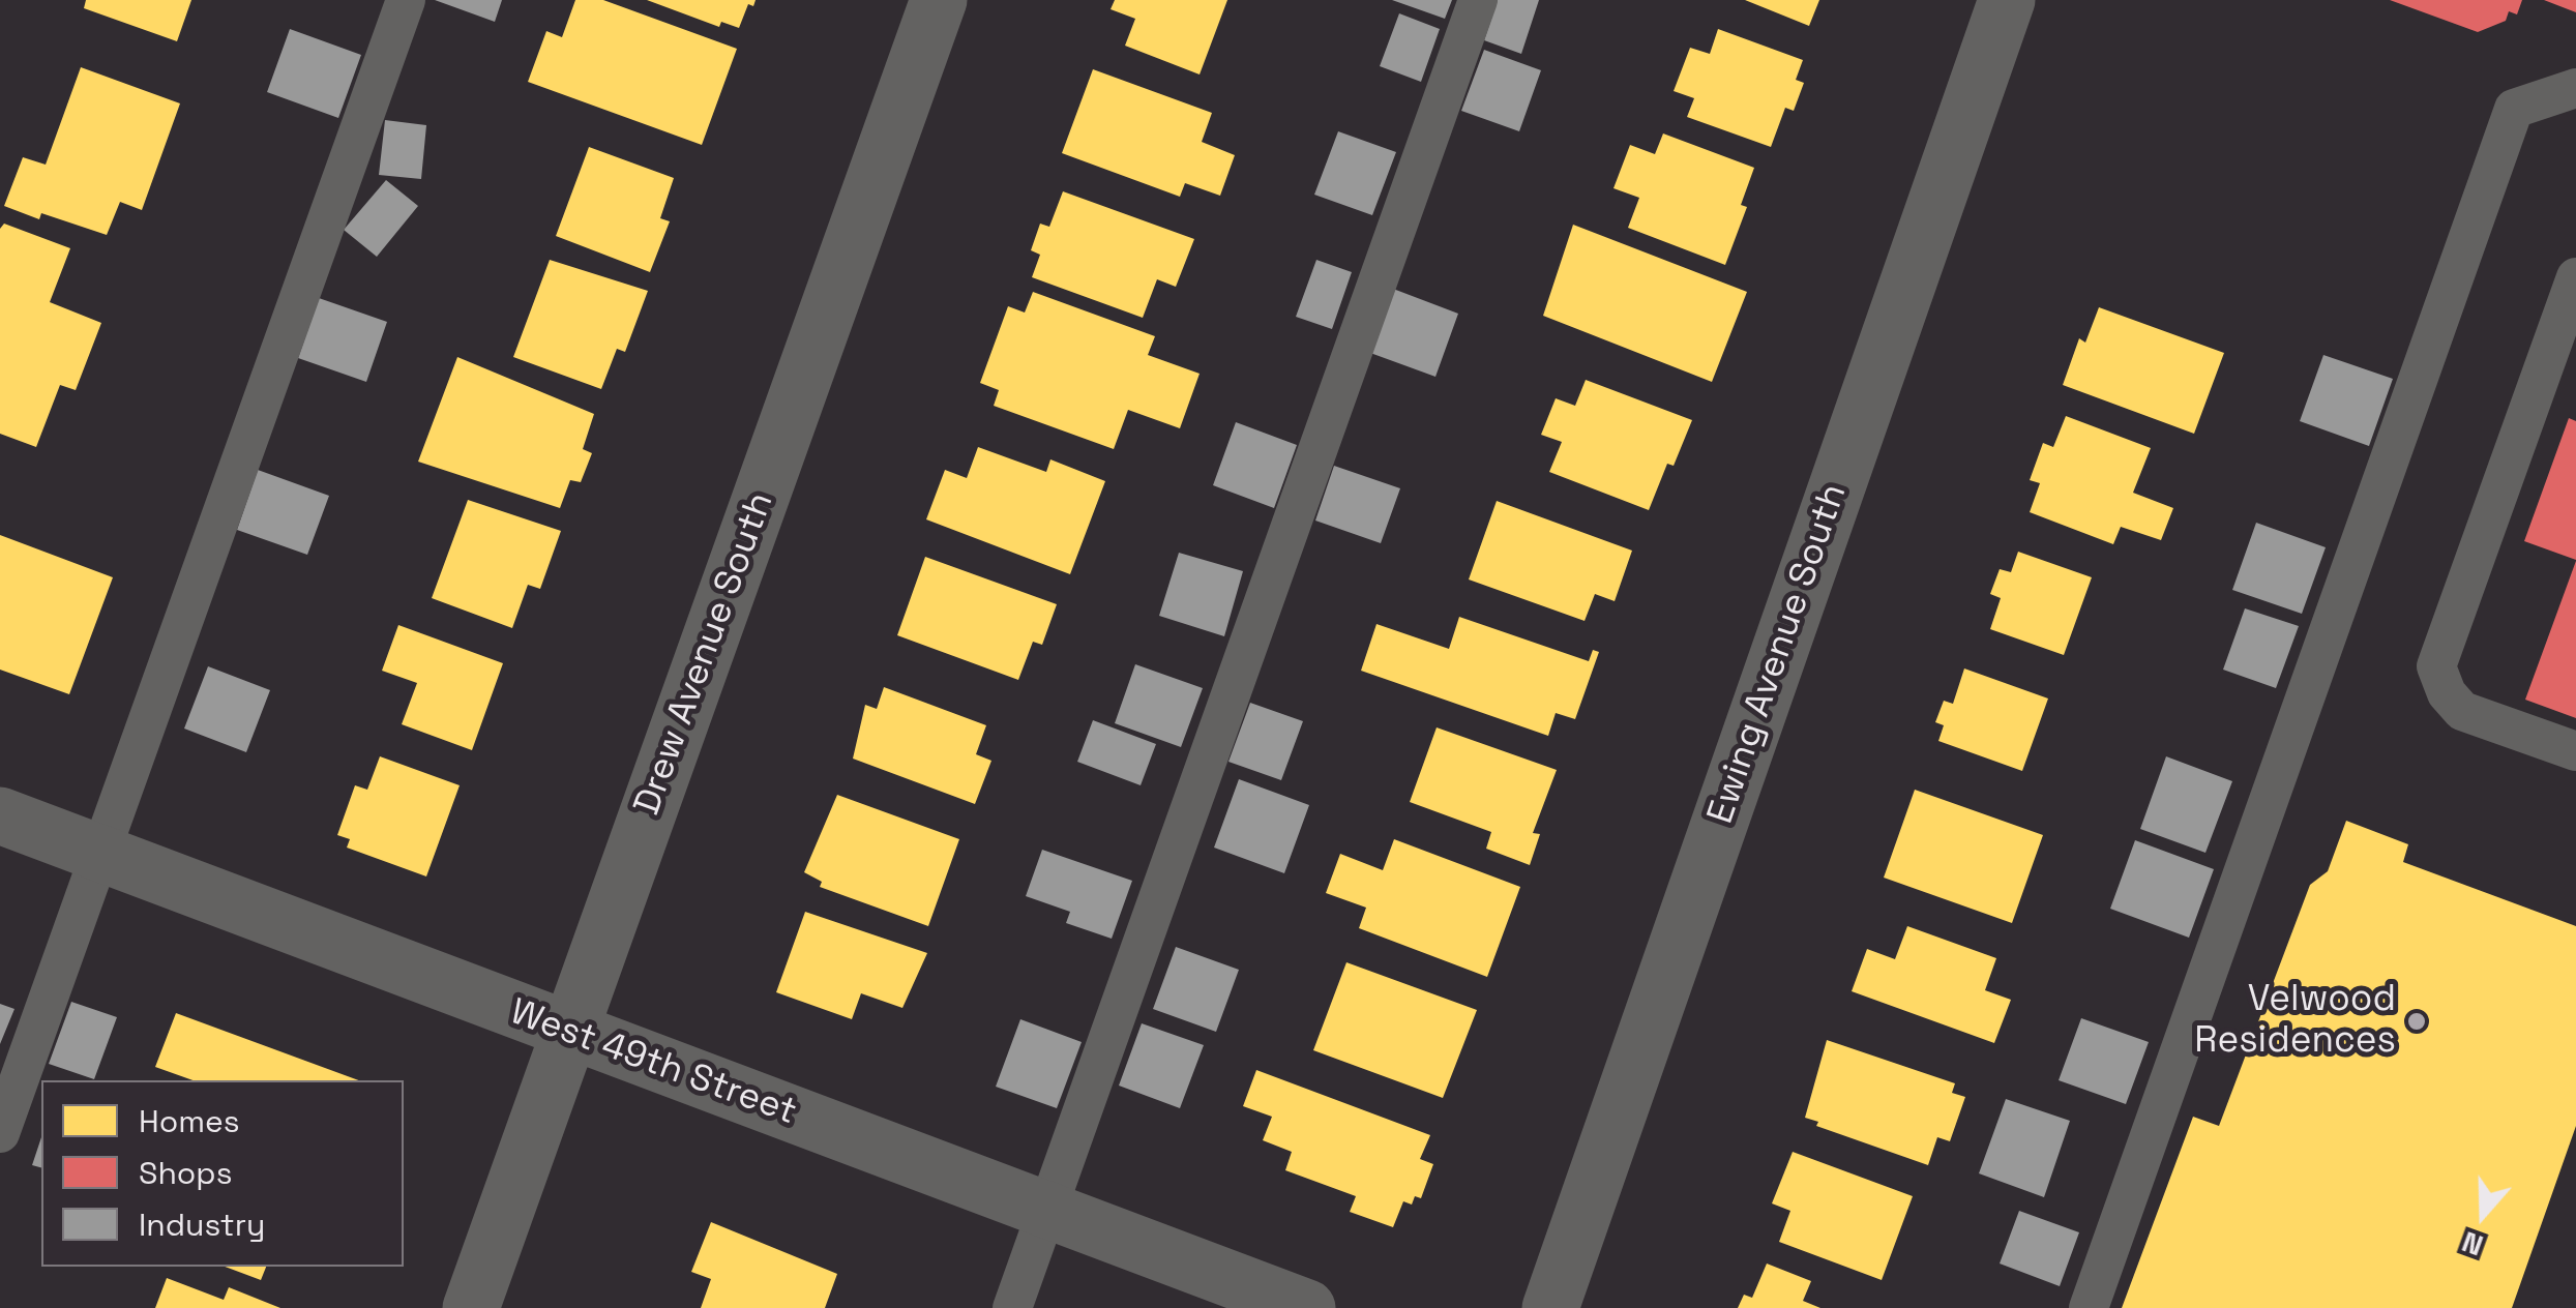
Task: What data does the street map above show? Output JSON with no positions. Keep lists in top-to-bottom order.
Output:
{
  "streets": {
    "street": ["Drew Avenue South", "Ewing Avenue South", "West 49th Street"]
  },
  "crossings": [
    ["Drew Avenue South", "West 49th Street"]
  ],
  "places": ["Velwood Residences"],
  "legend": ["Homes", "Shops", "Industry"],
  "north": "bottom"
}
